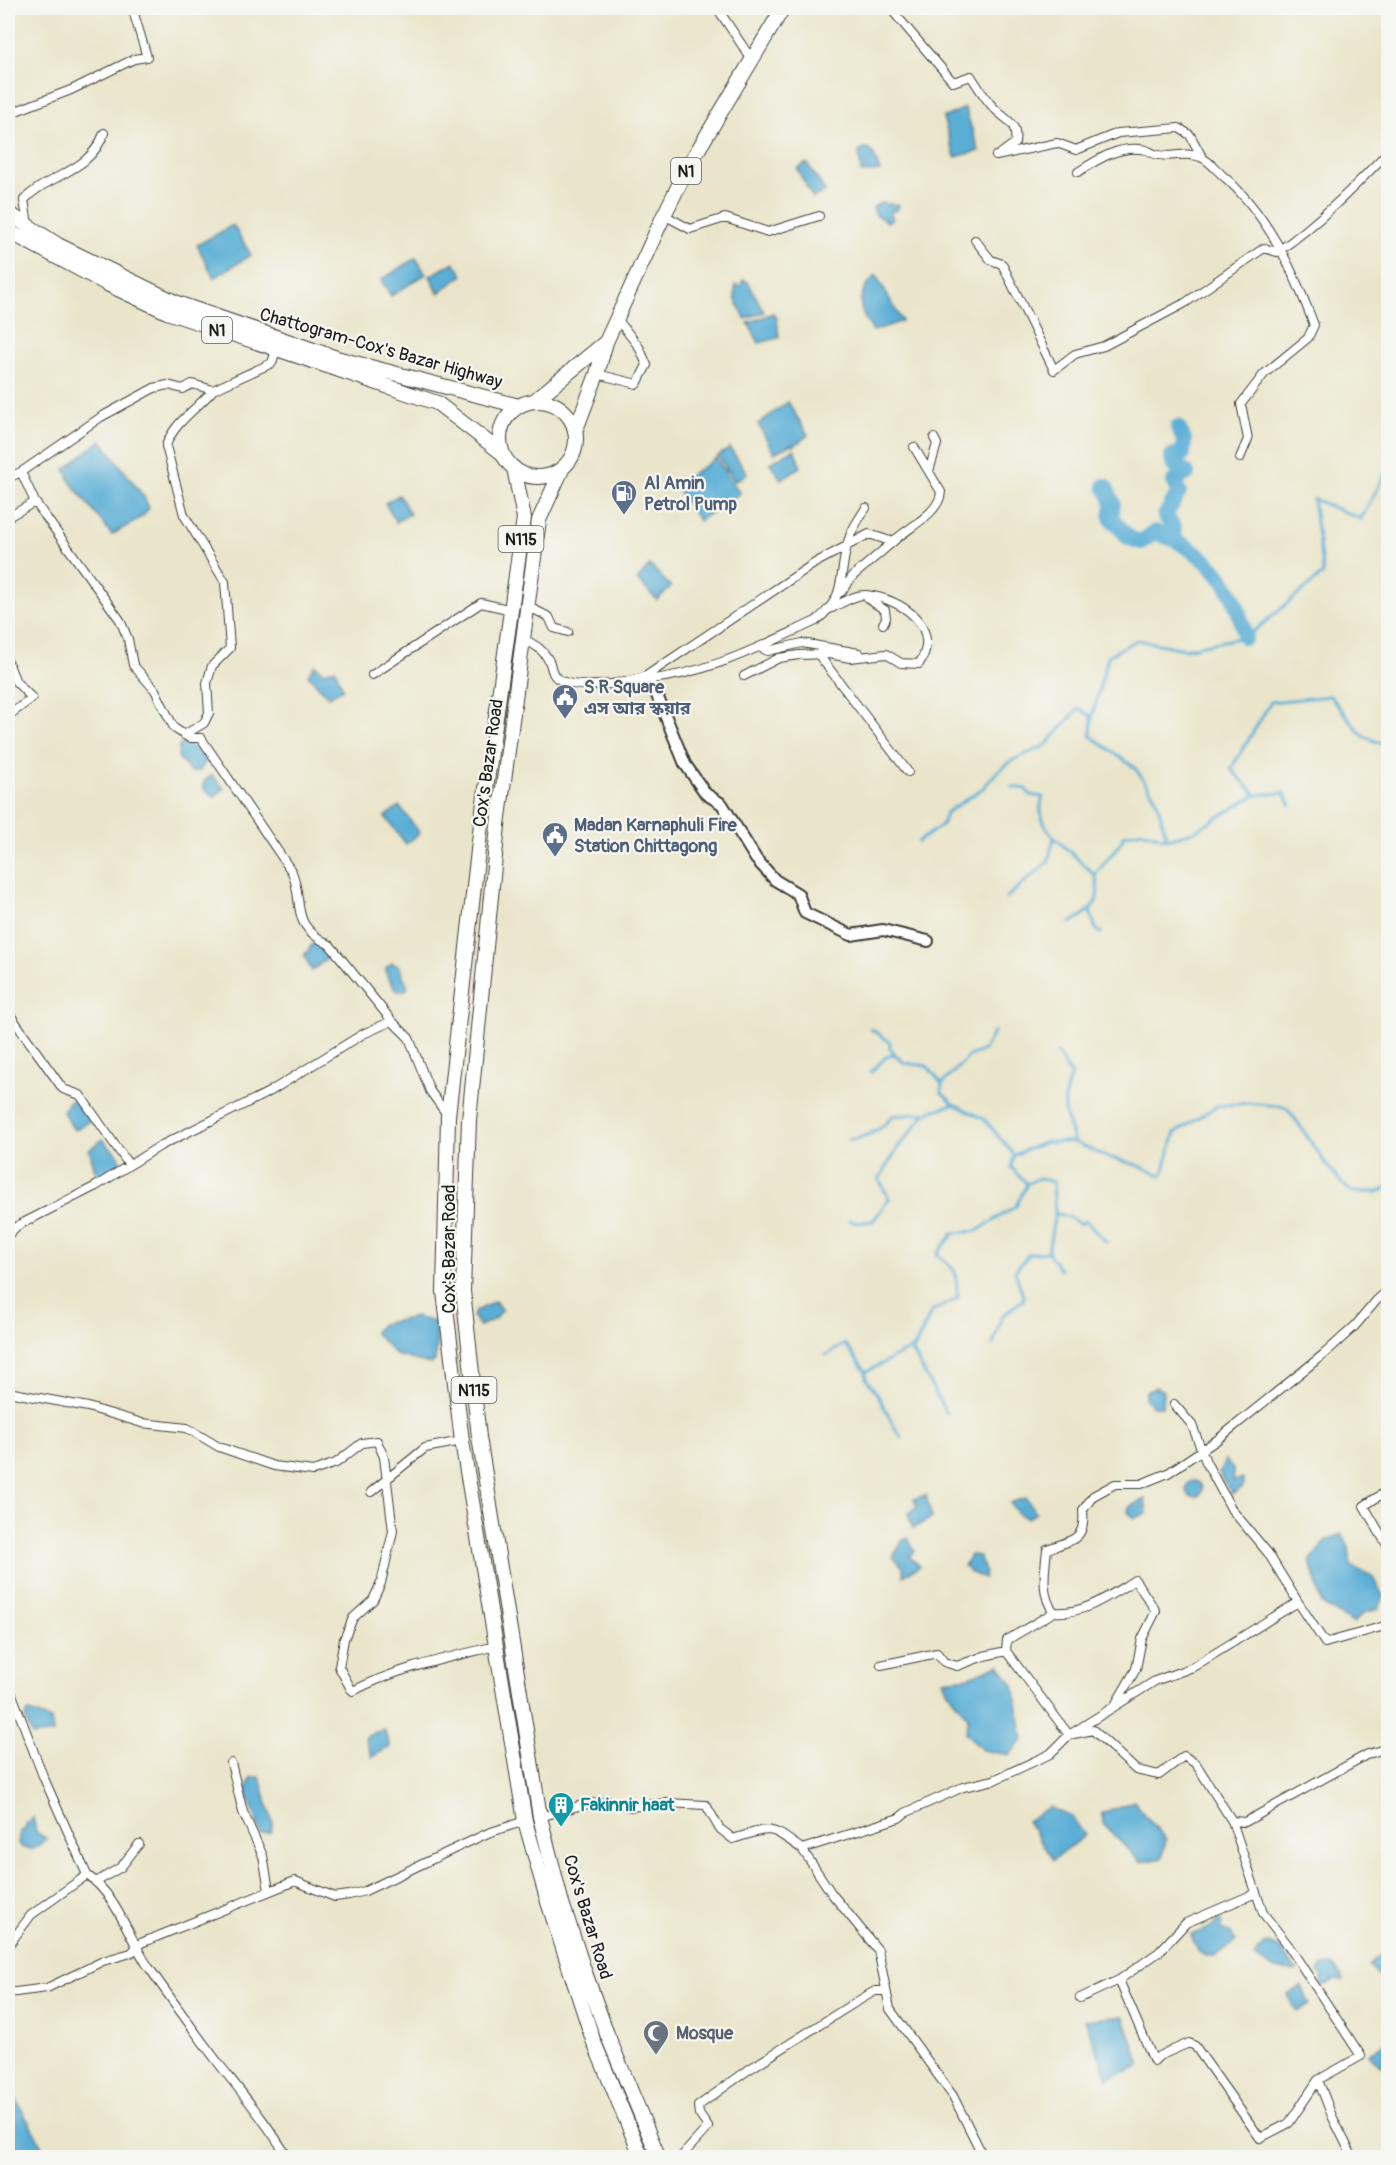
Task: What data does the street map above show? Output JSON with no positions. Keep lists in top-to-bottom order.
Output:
{
  "streets": {
    "highway": [
      "N1",
      "Chattogram-Cox's Bazar Highway",
      "N115",
      "Cox's Bazar Road"
    ]
  },
  "crossings": [
    ["N1", "Chattogram-Cox's Bazar Highway"],
    ["N1", "Cox's Bazar Road"],
    ["Chattogram-Cox's Bazar Highway", "Cox's Bazar Road"]
  ],
  "places": {
    "fuel station": ["Al Amin Petrol Pump"],
    "public building": ["S R Square এস আর স্কয়ার", "Madan Karnaphuli Fire Station Chittagong"],
    "building": ["Fakinnir haat"],
    "mosque": ["Mosque"]
  }
}
